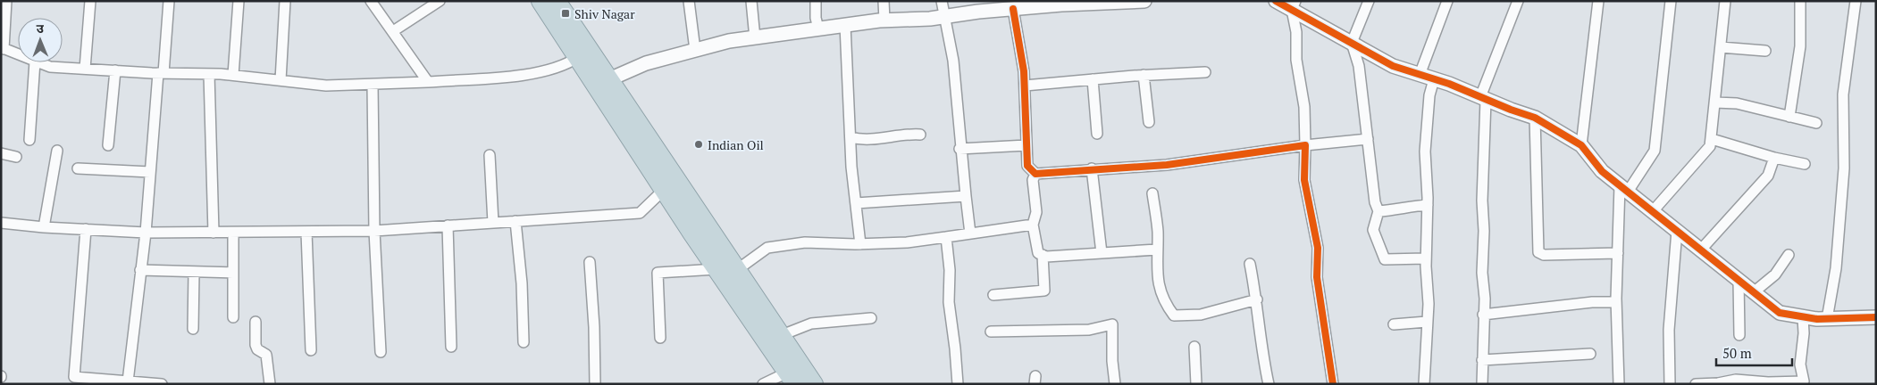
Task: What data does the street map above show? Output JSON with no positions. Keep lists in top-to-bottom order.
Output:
{
  "places": {
    "transit": ["Shiv Nagar"],
    "other": ["Indian Oil"]
  },
  "scale_bar": "50 m",
  "north": "top"
}
